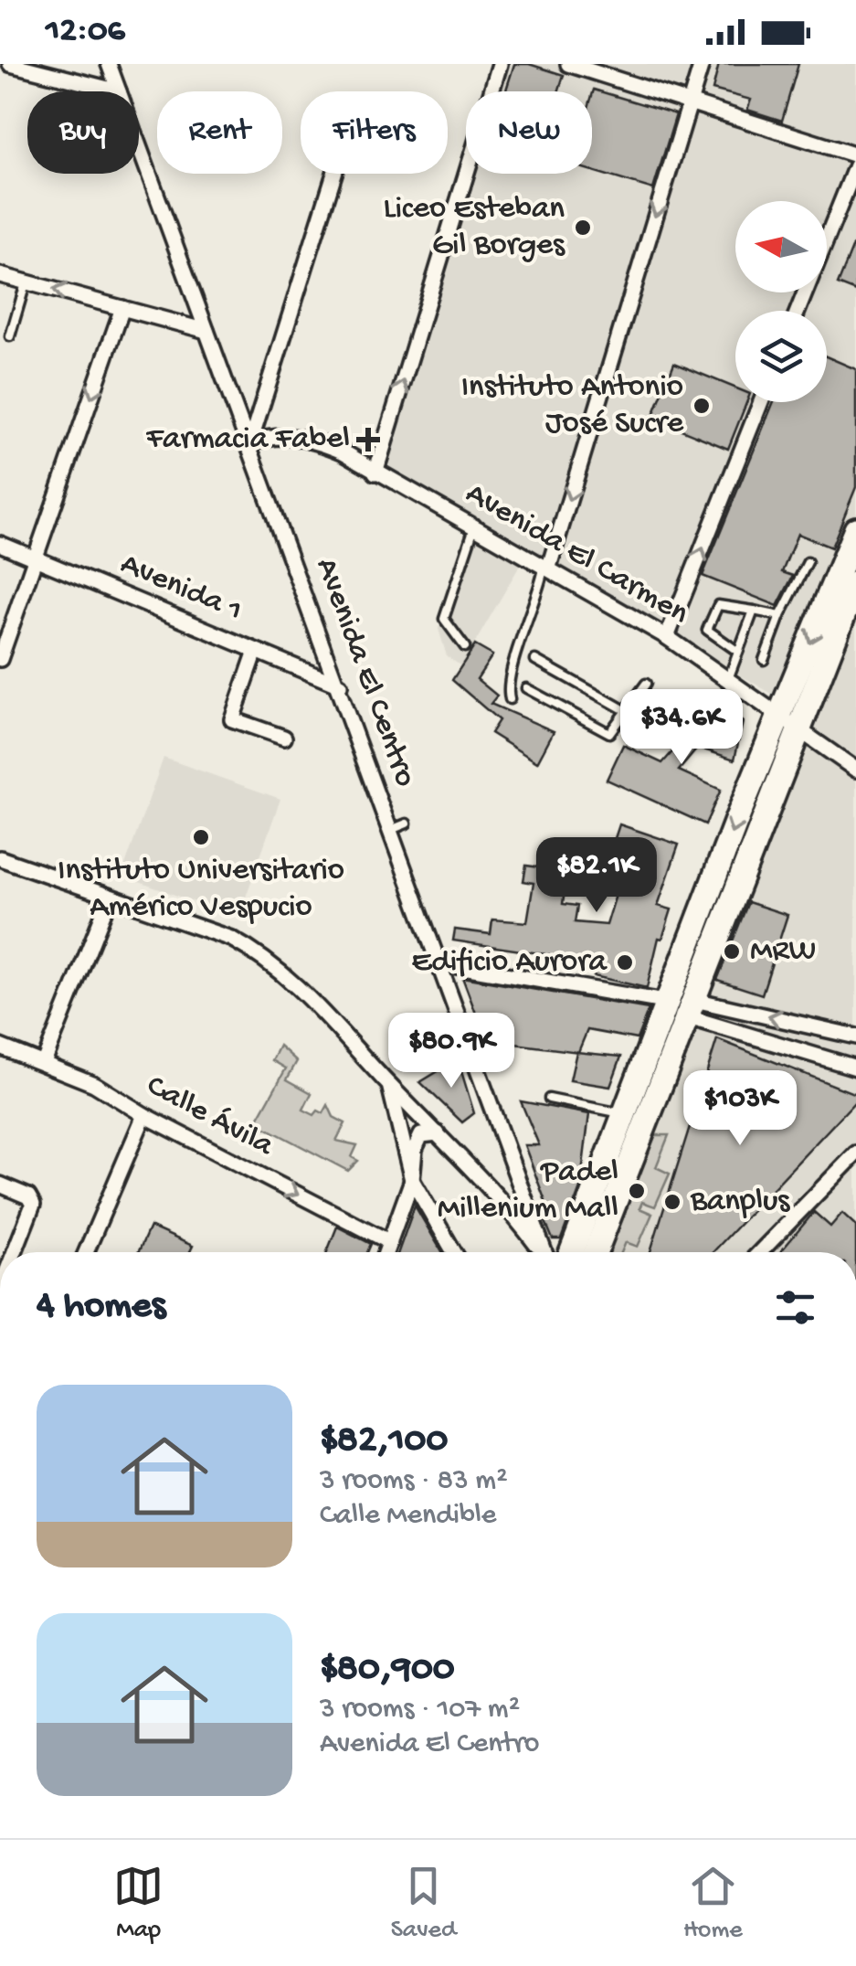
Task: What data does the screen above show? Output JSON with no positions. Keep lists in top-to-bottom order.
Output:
{
  "streets": {
    "street": [
      "Avenida El Carmen",
      "Avenida 1",
      "Avenida El Centro",
      "Calle Ávila"
    ]
  },
  "crossings": [
    ["Avenida El Carmen", "Avenida El Centro"],
    ["Avenida 1", "Avenida El Centro"]
  ],
  "one_way": ["Calle Ávila"],
  "places": {
    "other": [
      "Liceo Esteban Gil Borges",
      "Instituto Antonio José Sucre",
      "Instituto Universitario Américo Vespucio",
      "MRW",
      "Edificio Aurora",
      "Padel Millenium Mall",
      "Banplus"
    ],
    "health": ["Farmacia Fabel"]
  },
  "north": "left",
  "page": {
    "status": "12:06",
    "chip": [
      "Buy",
      "Rent",
      "Filters",
      "New"
    ],
    "price": [
      "$34.6K",
      "$82.1K",
      "$80.9K",
      "$103K"
    ],
    "heading": "4 homes",
    "list": [
      {
        "name": "$82,100",
        "note": "3 rooms · 83 m² · Calle Mendible"
      },
      {
        "name": "$80,900",
        "note": "3 rooms · 107 m² · Avenida El Centro"
      }
    ],
    "tabs": ["Map", "Saved", "Home"]
  }
}
